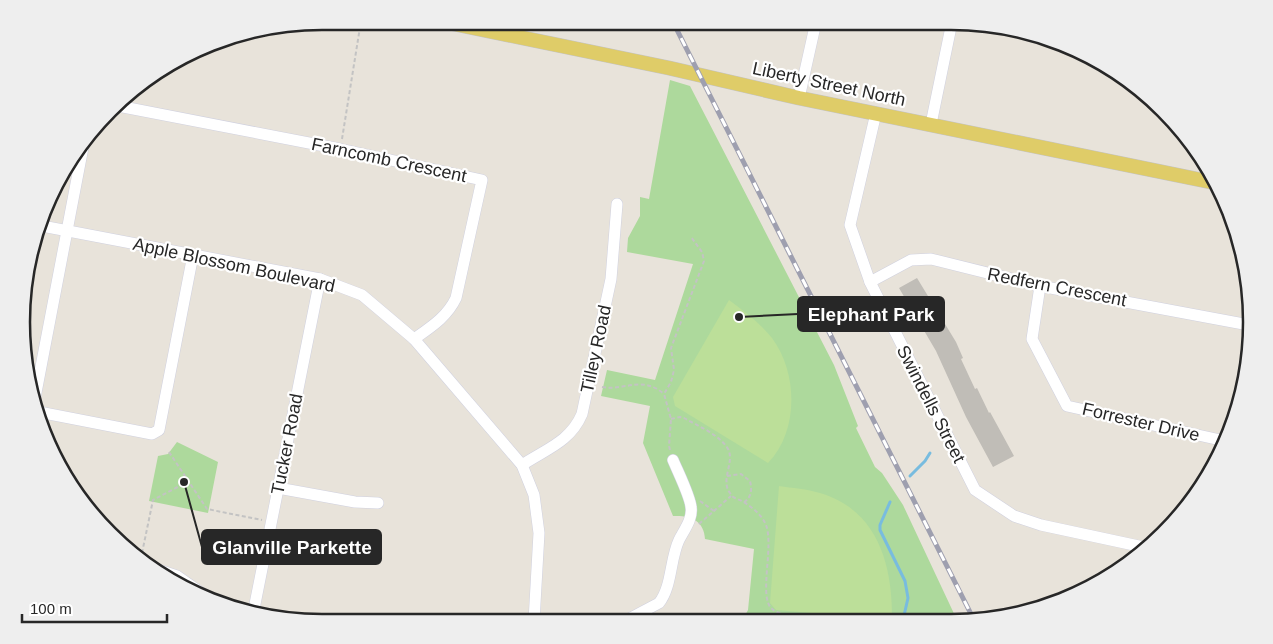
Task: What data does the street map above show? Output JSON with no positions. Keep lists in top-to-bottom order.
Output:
{
  "streets": {
    "main road": ["Liberty Street North"],
    "street": [
      "Farncomb Crescent",
      "Apple Blossom Boulevard",
      "Redfern Crescent",
      "Tilley Road",
      "Swindells Street",
      "Forrester Drive",
      "Tucker Road"
    ]
  },
  "crossings": [
    ["Liberty Street North", "Swindells Street"],
    ["Farncomb Crescent", "Apple Blossom Boulevard"],
    ["Apple Blossom Boulevard", "Tilley Road"],
    ["Apple Blossom Boulevard", "Tucker Road"],
    ["Redfern Crescent", "Swindells Street"],
    ["Redfern Crescent", "Forrester Drive"]
  ],
  "places": ["Elephant Park", "Glanville Parkette"],
  "scale_bar": "100 m"
}
